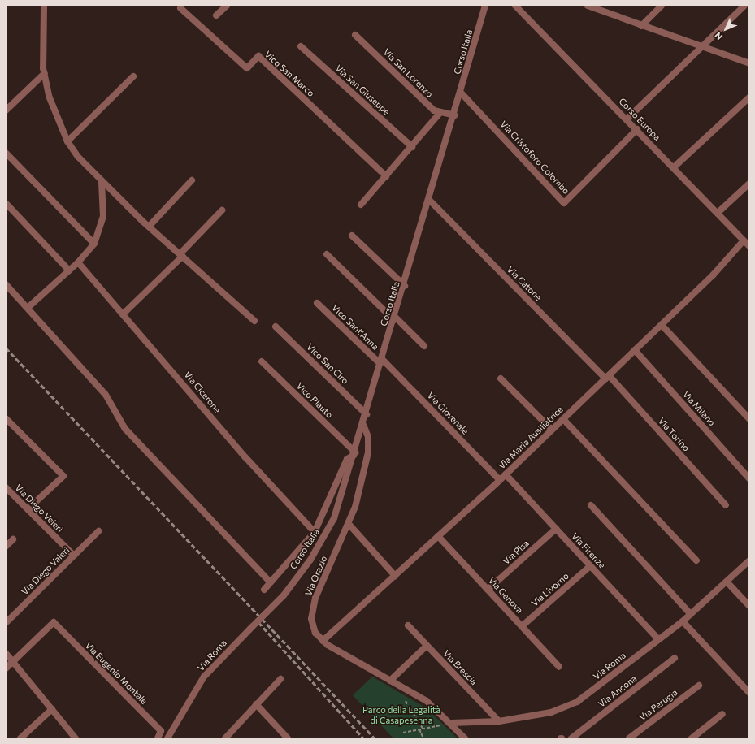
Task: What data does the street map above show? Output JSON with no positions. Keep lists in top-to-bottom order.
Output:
{
  "streets": {
    "street": [
      "Corso Italia",
      "Via San Lorenzo",
      "Vico San Marco",
      "Via San Giuseppe",
      "Corso Europa",
      "Via Cristoforo Colombo",
      "Via Catone",
      "Vico Sant'Anna",
      "Vico San Ciro",
      "Via Cicerone",
      "Vico Plauto",
      "Via Milano",
      "Via Giovenale",
      "Via Torino",
      "Via Maria Ausiliatrice",
      "Via Diego Veleri",
      "Via Firenze",
      "Via Pisa",
      "Via Diego Valeri",
      "Via Orazio",
      "Via Livorno",
      "Via Genova",
      "Via Roma",
      "Via Brescia",
      "Via Eugenio Montale",
      "Via Ancona",
      "Via Perugia"
    ]
  },
  "crossings": [
    ["Corso Italia", "Via San Lorenzo"],
    ["Corso Italia", "Via Cristoforo Colombo"],
    ["Corso Italia", "Via Catone"],
    ["Corso Italia", "Vico Sant'Anna"],
    ["Corso Italia", "Vico San Ciro"],
    ["Corso Italia", "Vico Plauto"],
    ["Corso Italia", "Via Giovenale"],
    ["Corso Italia", "Via Orazio"],
    ["Corso Italia", "Via Roma"],
    ["Corso Europa", "Via Cristoforo Colombo"],
    ["Corso Europa", "Via Maria Ausiliatrice"],
    ["Via Catone", "Via Torino"],
    ["Via Catone", "Via Maria Ausiliatrice"],
    ["Vico Sant'Anna", "Via Giovenale"],
    ["Via Milano", "Via Maria Ausiliatrice"],
    ["Via Giovenale", "Via Maria Ausiliatrice"],
    ["Via Torino", "Via Maria Ausiliatrice"],
    ["Via Maria Ausiliatrice", "Via Firenze"],
    ["Via Maria Ausiliatrice", "Via Orazio"],
    ["Via Maria Ausiliatrice", "Via Genova"],
    ["Via Diego Veleri", "Via Diego Valeri"],
    ["Via Firenze", "Via Pisa"],
    ["Via Firenze", "Via Livorno"],
    ["Via Firenze", "Via Roma"],
    ["Via Pisa", "Via Genova"],
    ["Via Orazio", "Via Roma"],
    ["Via Livorno", "Via Genova"],
    ["Via Roma", "Via Brescia"]
  ],
  "parks": ["Parco della Legalità di Casapesenna"],
  "north": "bottom left"
}
